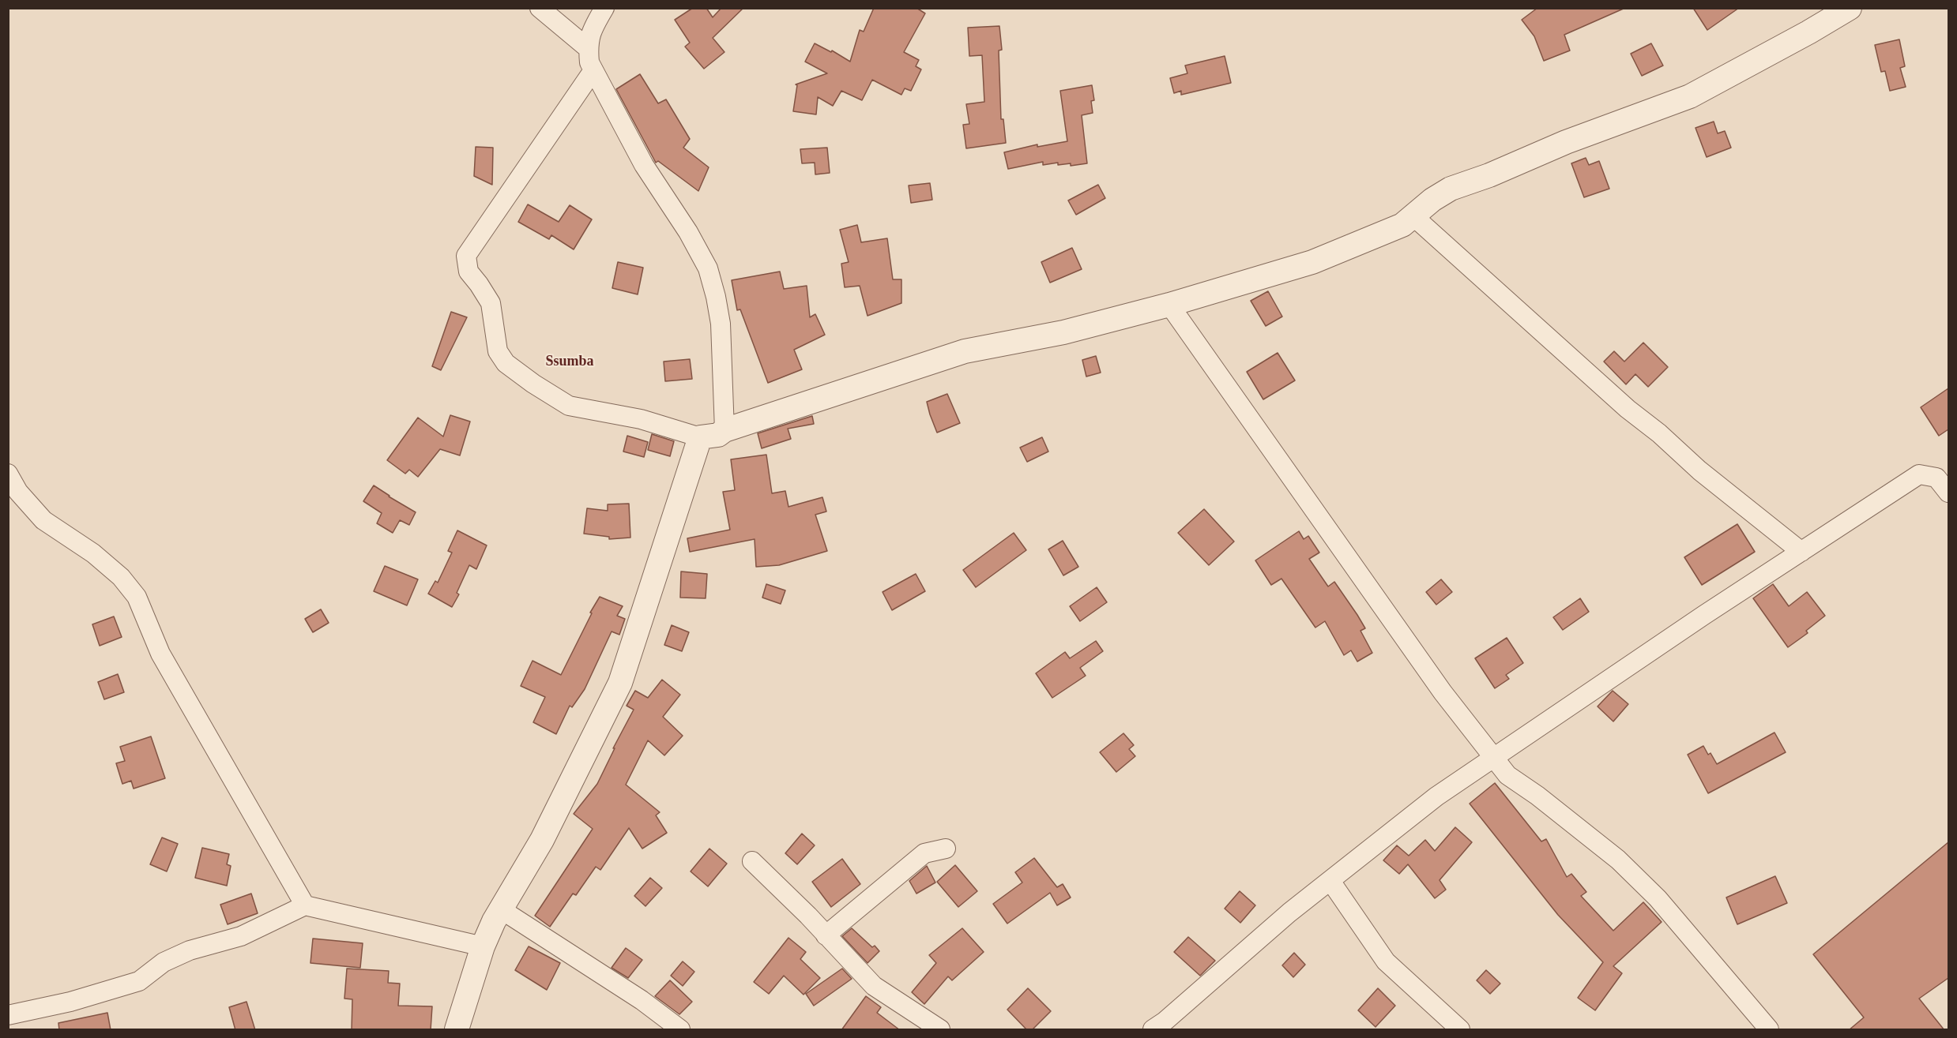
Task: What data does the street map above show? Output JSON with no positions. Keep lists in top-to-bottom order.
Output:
{
  "districts": ["Ssumba"]
}
